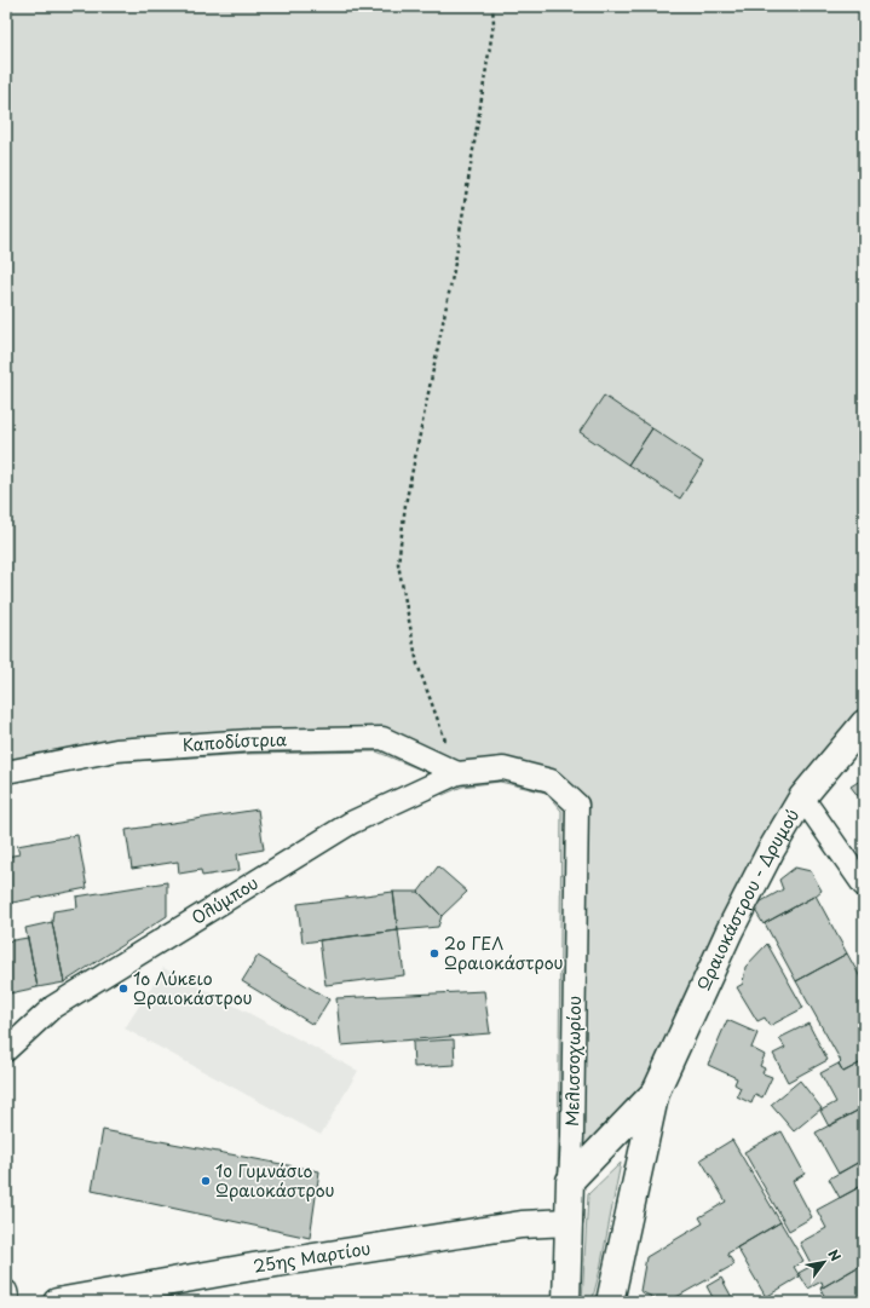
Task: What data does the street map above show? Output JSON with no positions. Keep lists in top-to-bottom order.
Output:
{
  "streets": {
    "main road": ["Ωραιοκάστρου - Δρυμού", "Μελισσοχωρίου", "25ης Μαρτίου"],
    "street": ["Καποδίστρια", "Ολύμπου"]
  },
  "crossings": [
    ["Καποδίστρια", "Ολύμπου"],
    ["Καποδίστρια", "Μελισσοχωρίου"],
    ["Ολύμπου", "Μελισσοχωρίου"],
    ["Μελισσοχωρίου", "25ης Μαρτίου"]
  ],
  "places": ["2o ΓΕΛ Ωραιοκάστρου", "1ο Λύκειο Ωραιοκάστρου", "1o Γυμνάσιο Ωραιοκάστρου"],
  "north": "top right"
}
